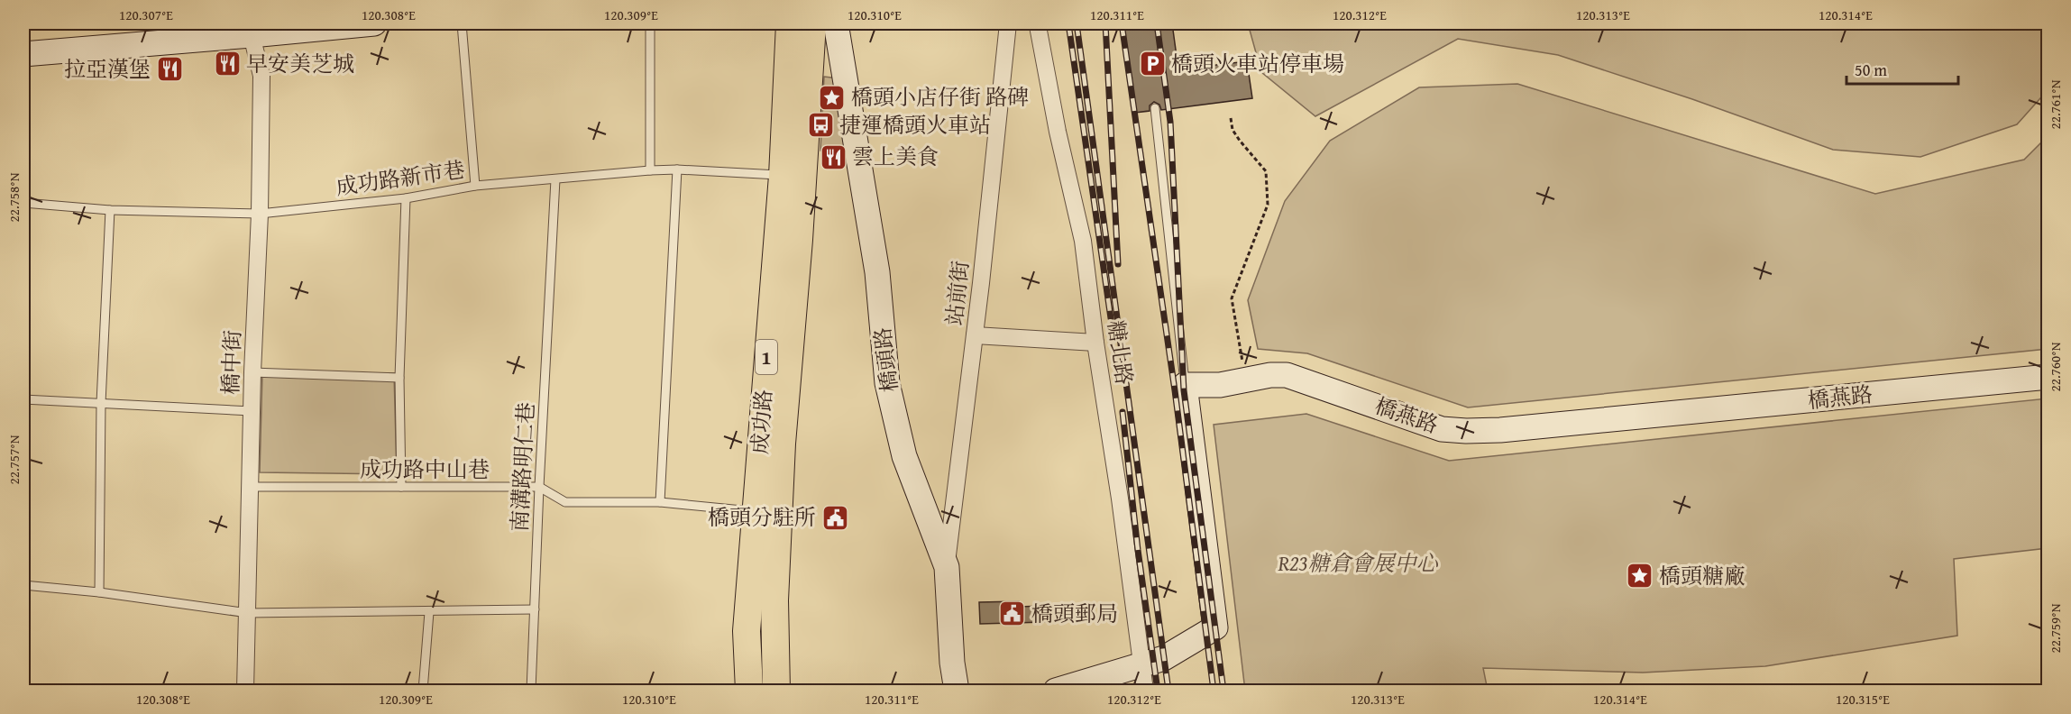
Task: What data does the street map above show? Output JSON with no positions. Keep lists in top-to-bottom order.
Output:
{
  "streets": {
    "main road": ["1", "成功路"],
    "street": [
      "站前街",
      "糖北路",
      "橋頭路",
      "橋中街",
      "橋燕路"
    ],
    "lane": ["成功路新市巷", "南溝路明仁巷", "成功路中山巷"]
  },
  "crossings": [
    ["成功路新市巷", "橋中街"],
    ["成功路新市巷", "成功路"],
    ["成功路新市巷", "南溝路明仁巷"],
    ["站前街", "橋頭路"],
    ["橋中街", "成功路中山巷"],
    ["南溝路明仁巷", "成功路中山巷"]
  ],
  "parks": ["R23糖倉會展中心"],
  "places": {
    "restaurant": ["早安美芝城", "拉亞漢堡", "雲上美食"],
    "parking": ["橋頭火車站停車場"],
    "place": ["橋頭小店仔街 路碑", "橋頭糖廠"],
    "bus stop": ["捷運橋頭火車站"],
    "public building": ["橋頭分駐所", "橋頭郵局"]
  },
  "scale_bar": "50 m",
  "coordinates": [
    "120.307°E",
    "120.308°E",
    "120.309°E",
    "120.310°E",
    "120.311°E",
    "120.312°E",
    "120.313°E",
    "120.314°E",
    "22.761°N",
    "22.758°N",
    "22.760°N",
    "22.757°N",
    "22.759°N",
    "120.315°E"
  ]
}
